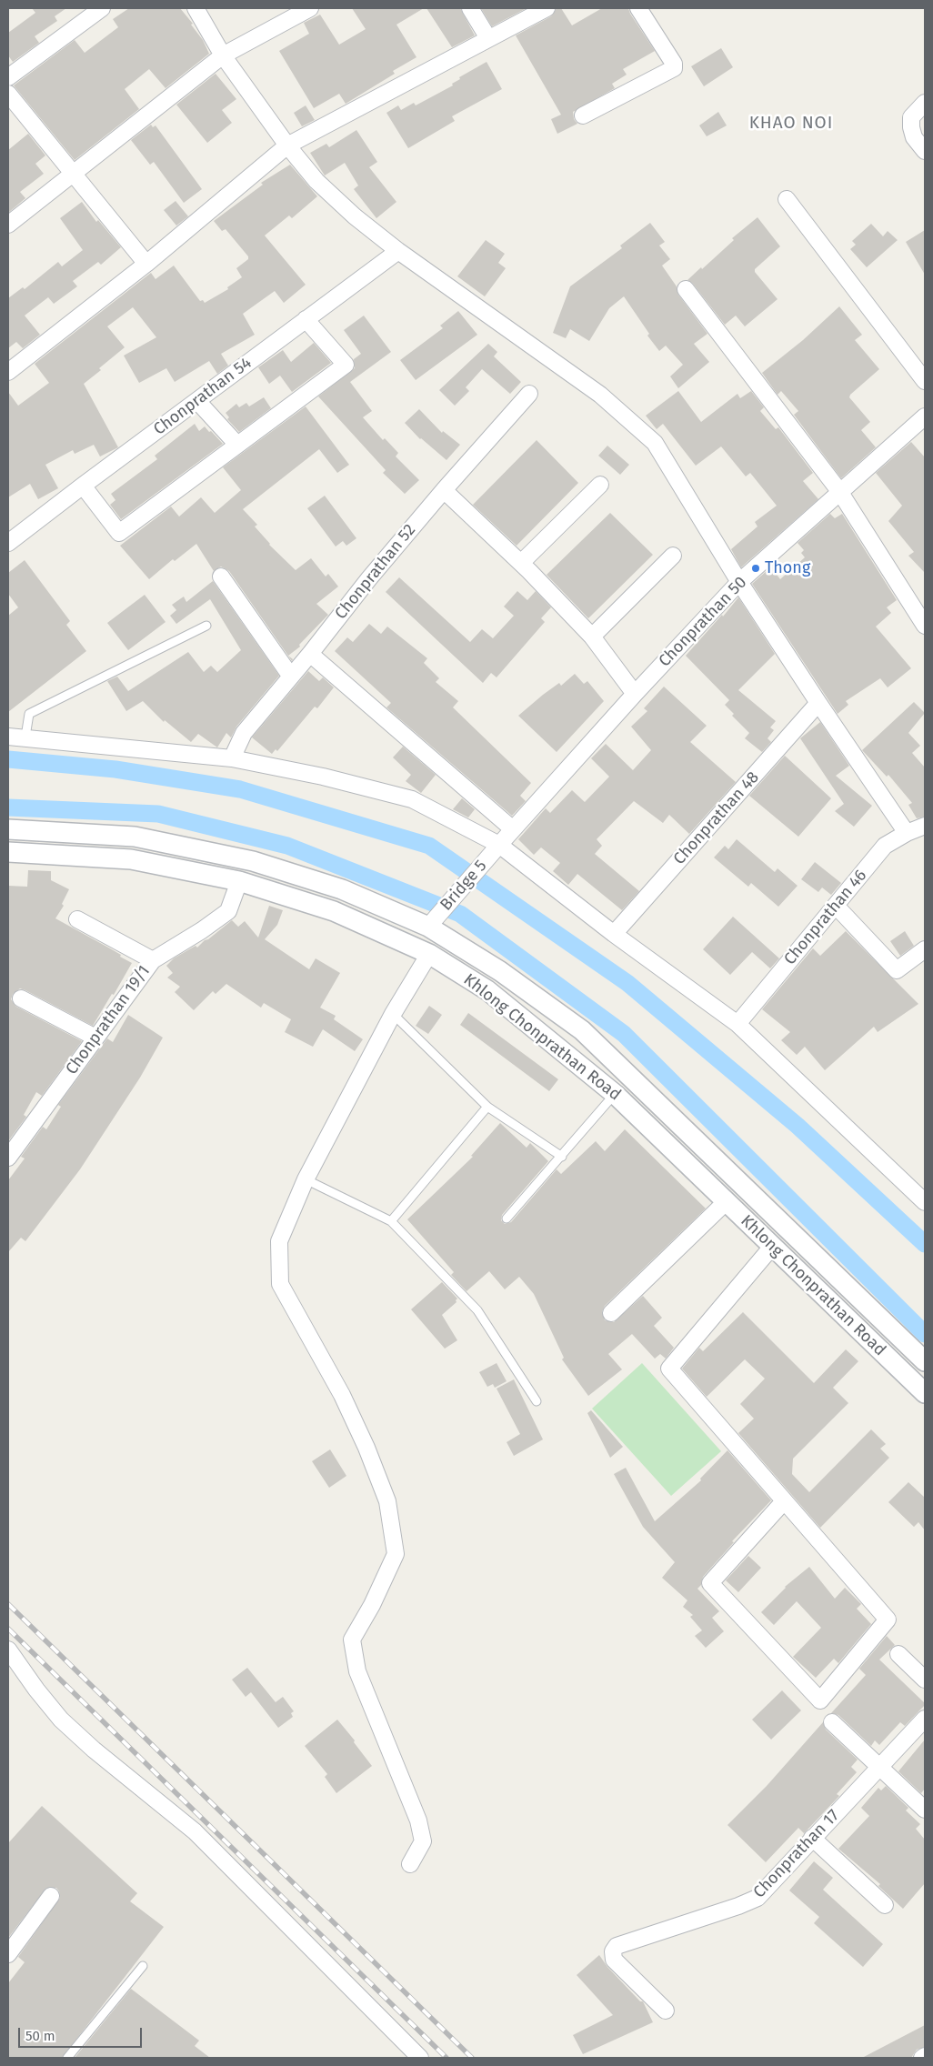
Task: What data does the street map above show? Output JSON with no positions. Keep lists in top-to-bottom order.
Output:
{
  "streets": {
    "street": [
      "Chonprathan 54",
      "Chonprathan 52",
      "Chonprathan 50",
      "Chonprathan 48",
      "Bridge 5",
      "Chonprathan 46",
      "Chonprathan 19/1",
      "Khlong Chonprathan Road",
      "Chonprathan 17"
    ]
  },
  "crossings": [
    ["Chonprathan 50", "Bridge 5"],
    ["Bridge 5", "Khlong Chonprathan Road"],
    ["Chonprathan 19/1", "Khlong Chonprathan Road"]
  ],
  "districts": ["KHAO NOI"],
  "places": ["Thong"],
  "scale_bar": "50 m"
}
